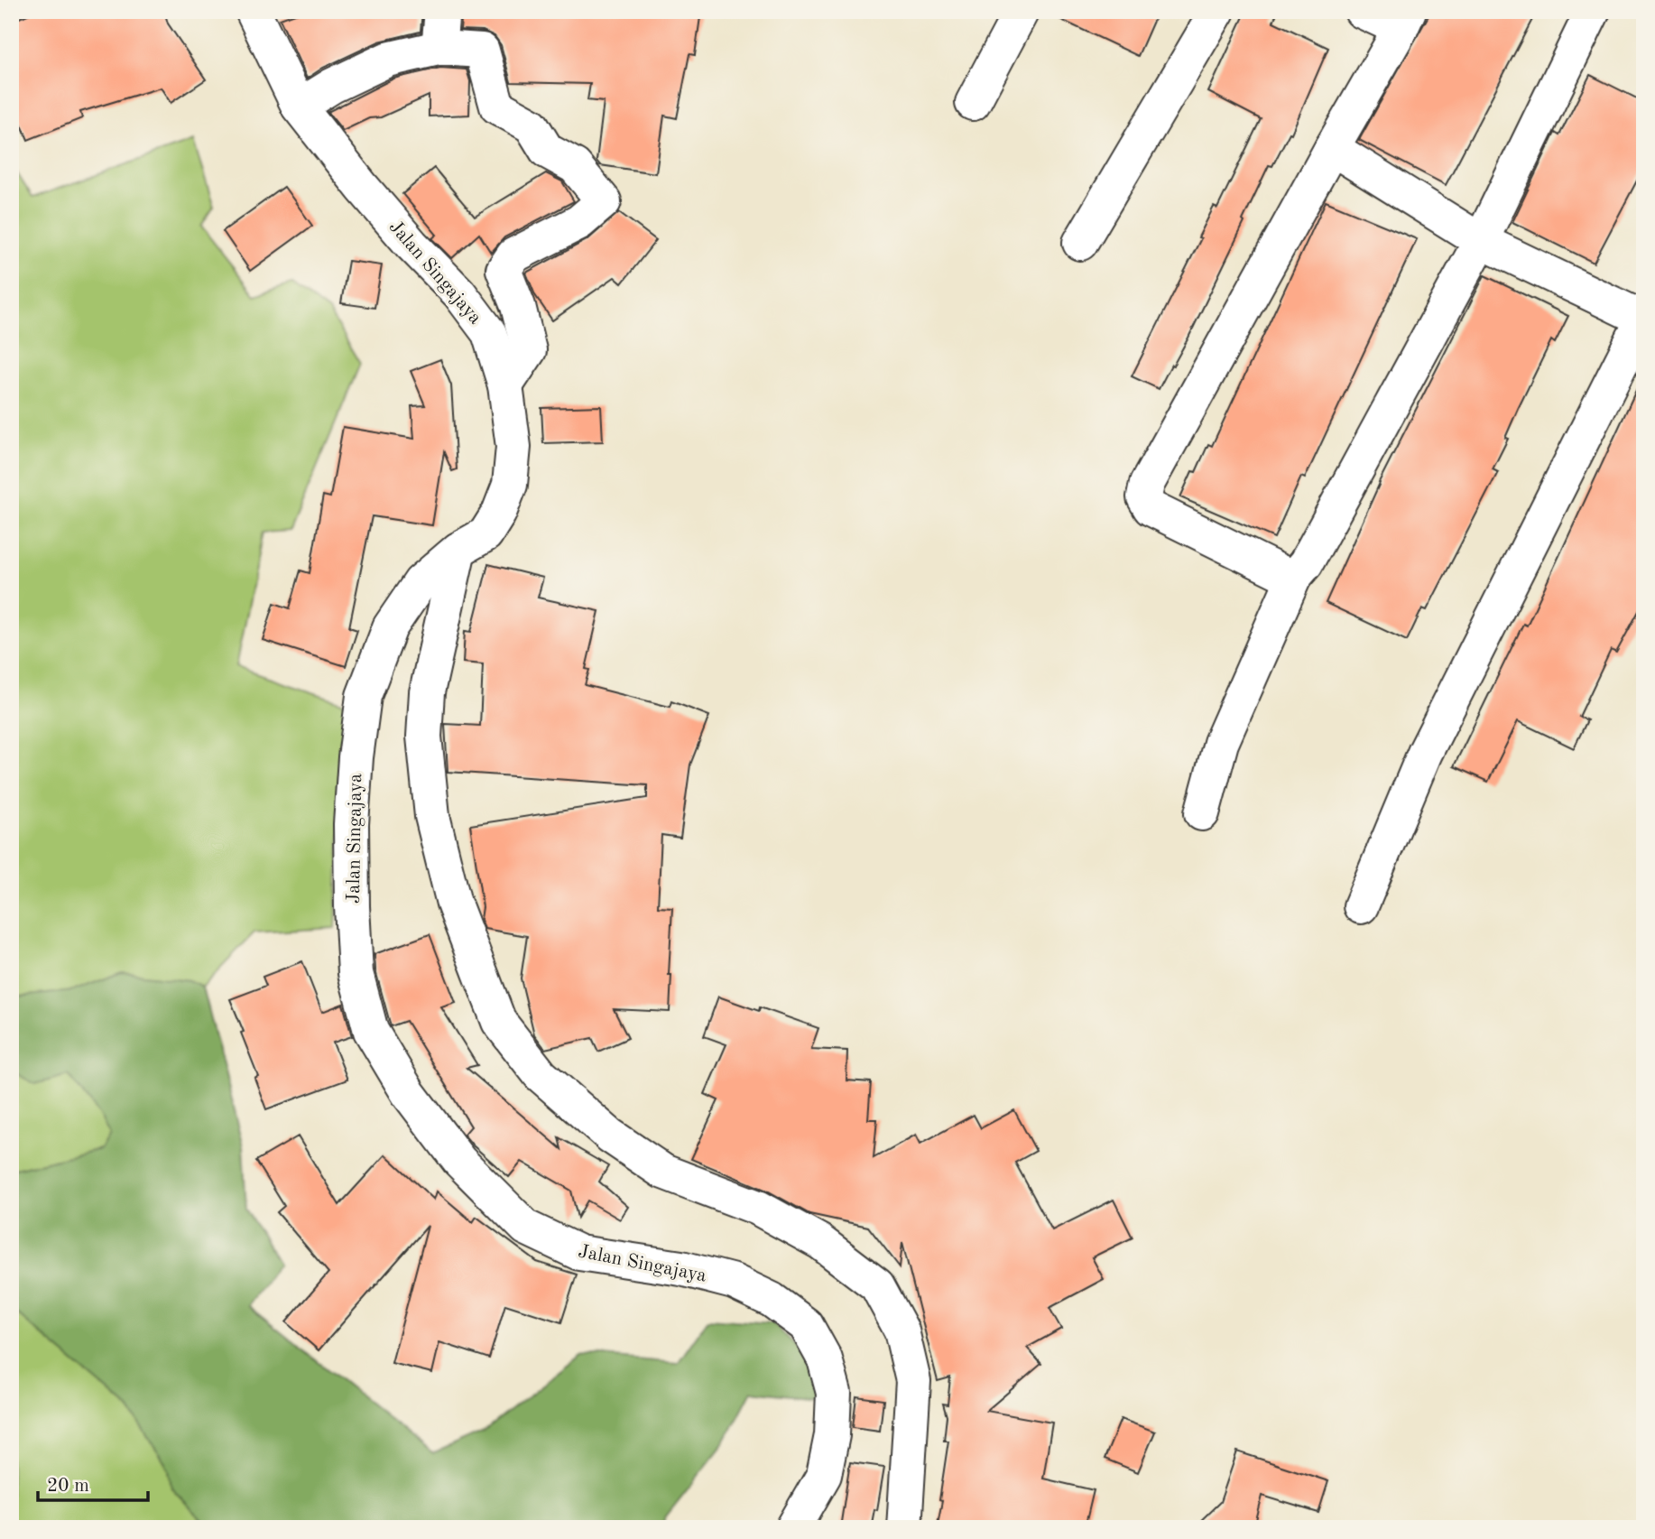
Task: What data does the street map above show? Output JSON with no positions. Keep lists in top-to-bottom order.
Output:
{
  "streets": {
    "street": ["Jalan Singajaya"]
  },
  "scale_bar": "20 m"
}
